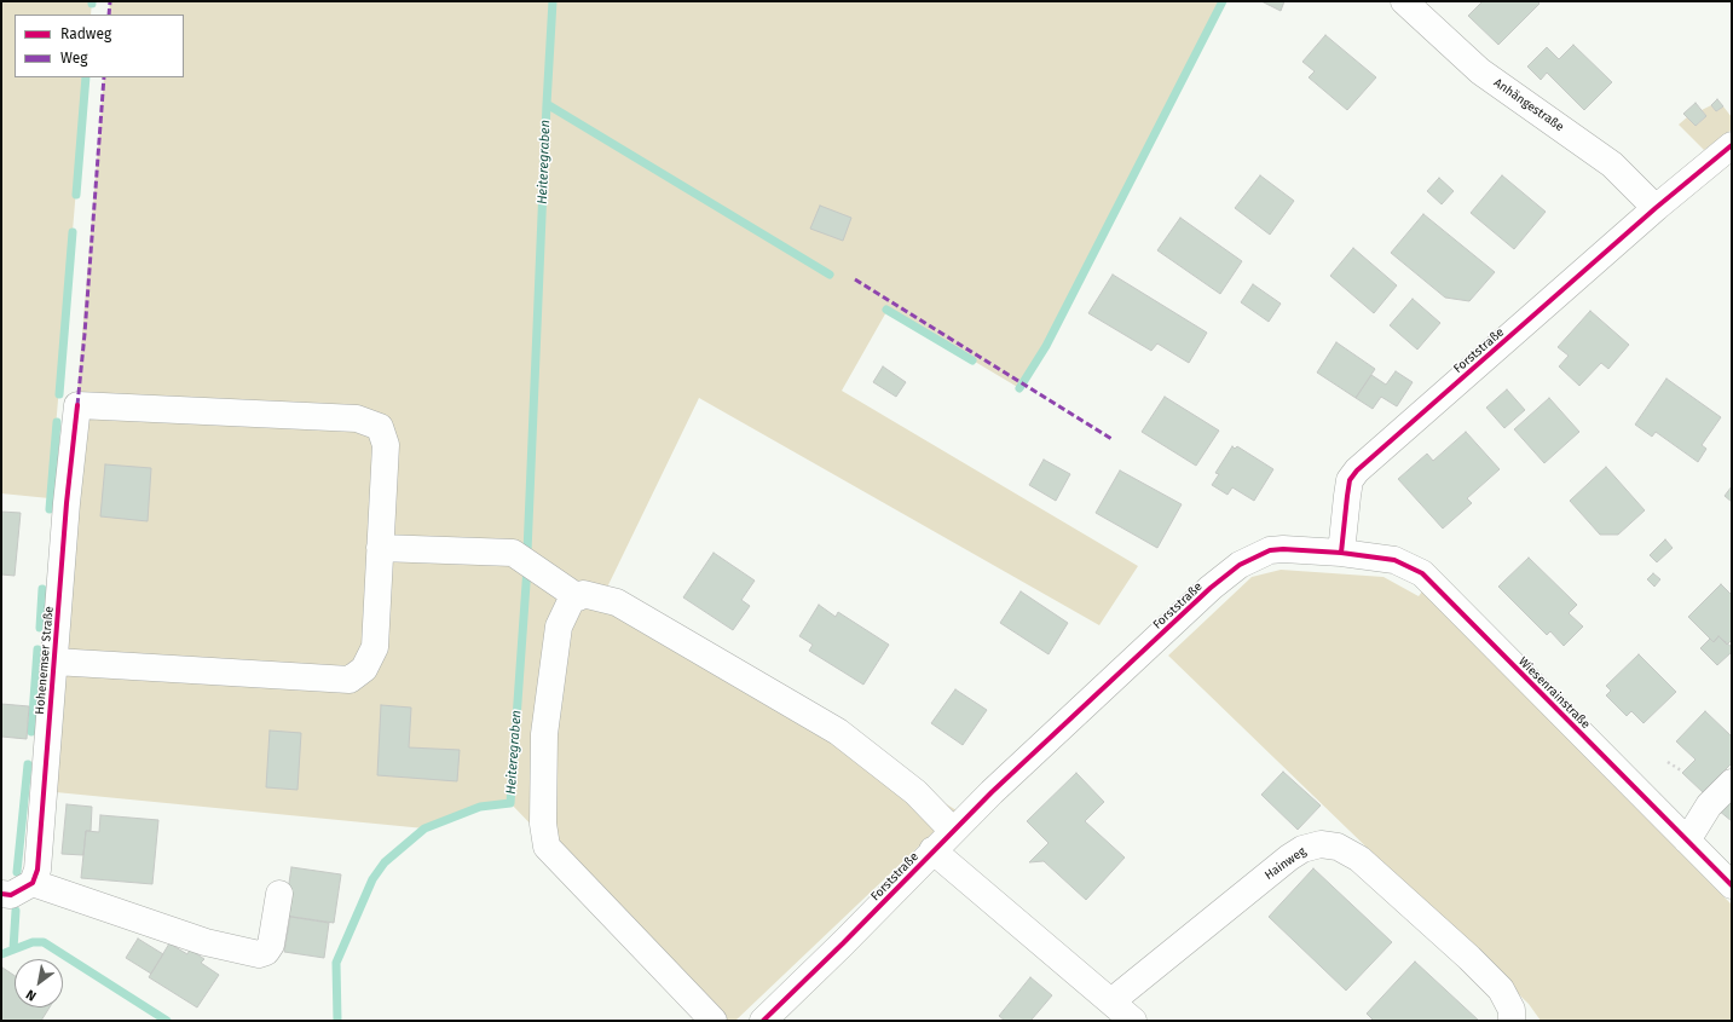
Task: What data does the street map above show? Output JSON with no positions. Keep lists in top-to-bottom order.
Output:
{
  "streets": {
    "street": [
      "Anhängestraße",
      "Forststraße",
      "Hohenemser Straße",
      "Wiesenrainstraße",
      "Hainweg"
    ]
  },
  "crossings": [
    ["Anhängestraße", "Forststraße"],
    ["Forststraße", "Wiesenrainstraße"]
  ],
  "water": ["Heiteregraben"],
  "legend": ["Radweg", "Weg"],
  "north": "bottom left"
}
